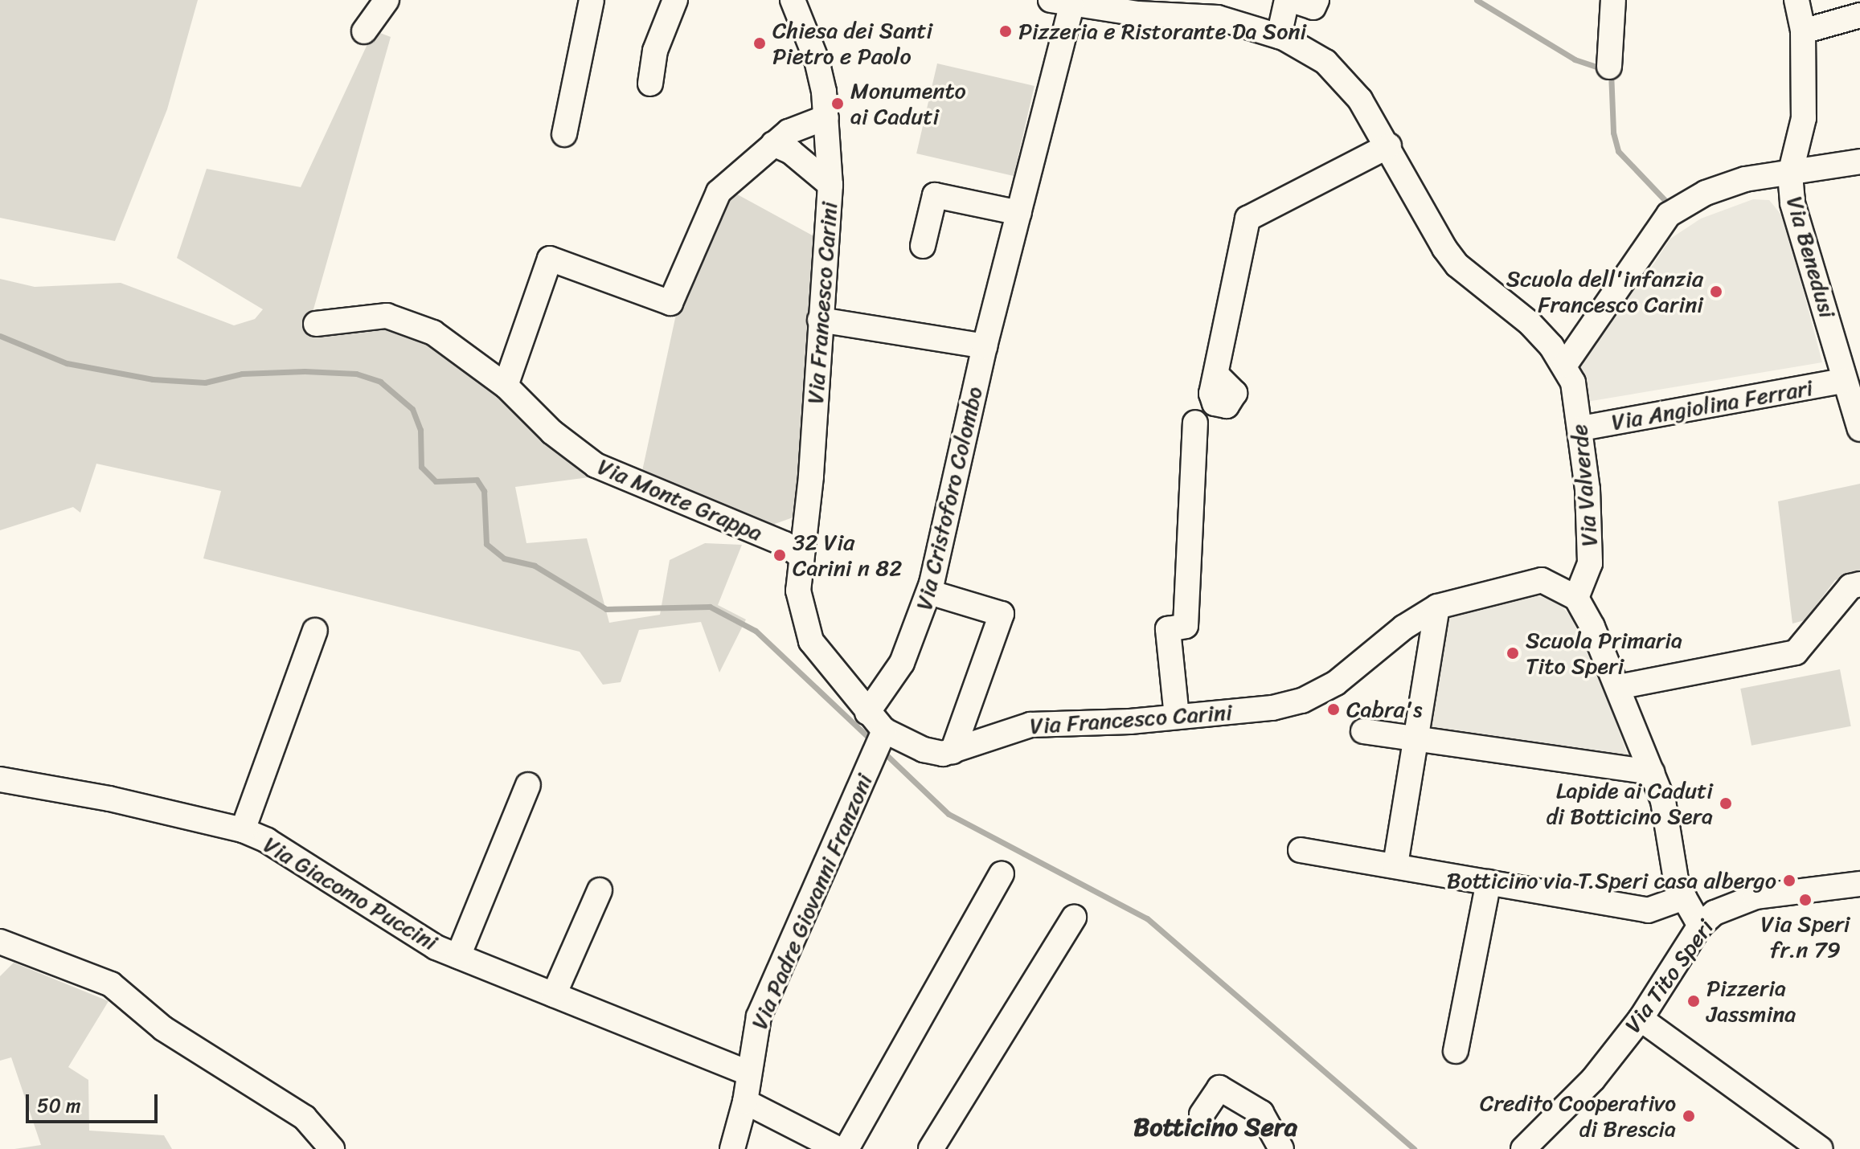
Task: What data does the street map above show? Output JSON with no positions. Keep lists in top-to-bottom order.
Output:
{
  "streets": {
    "street": [
      "Via Benedusi",
      "Via Francesco Carini",
      "Via Angiolina Ferrari",
      "Via Valverde",
      "Via Cristoforo Colombo",
      "Via Monte Grappa",
      "Via Giacomo Puccini",
      "Via Padre Giovanni Franzoni",
      "Via Tito Speri"
    ]
  },
  "crossings": [
    ["Via Benedusi", "Via Angiolina Ferrari"],
    ["Via Francesco Carini", "Via Valverde"],
    ["Via Francesco Carini", "Via Cristoforo Colombo"],
    ["Via Francesco Carini", "Via Monte Grappa"],
    ["Via Francesco Carini", "Via Padre Giovanni Franzoni"],
    ["Via Angiolina Ferrari", "Via Valverde"],
    ["Via Valverde", "Via Cristoforo Colombo"],
    ["Via Giacomo Puccini", "Via Padre Giovanni Franzoni"]
  ],
  "districts": ["Botticino Sera"],
  "places": [
    "Pizzeria e Ristorante Da Soni",
    "Chiesa dei Santi Pietro e Paolo",
    "Monumento ai Caduti",
    "Scuola dell'infanzia Francesco Carini",
    "32 Via Carini n 82",
    "Scuola Primaria Tito Speri",
    "Cabra's",
    "Lapide ai Caduti di Botticino Sera",
    "Botticino via T.Speri casa albergo",
    "Via Speri fr.n 79",
    "Pizzeria Jassmina",
    "Credito Cooperativo di Brescia"
  ],
  "scale_bar": "50 m"
}
